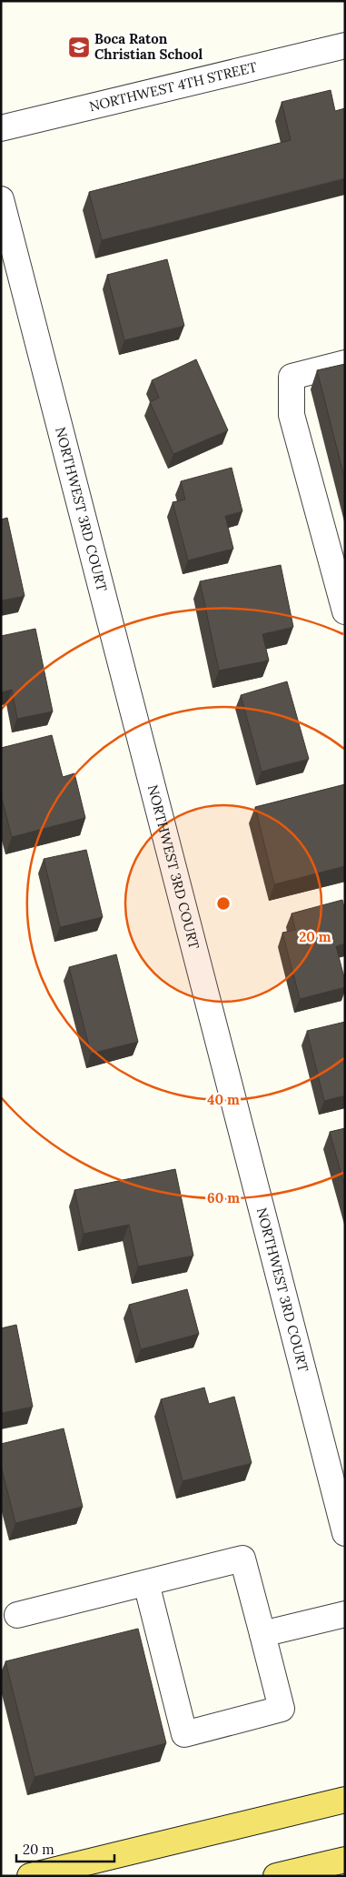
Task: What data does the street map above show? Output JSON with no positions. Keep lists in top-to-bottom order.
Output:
{
  "streets": {
    "street": ["NORTHWEST 4TH STREET", "NORTHWEST 3RD COURT"]
  },
  "places": {
    "school or university": ["Boca Raton Christian School"]
  },
  "scale_bar": "20 m",
  "rings": ["20 m", "40 m", "60 m"]
}
